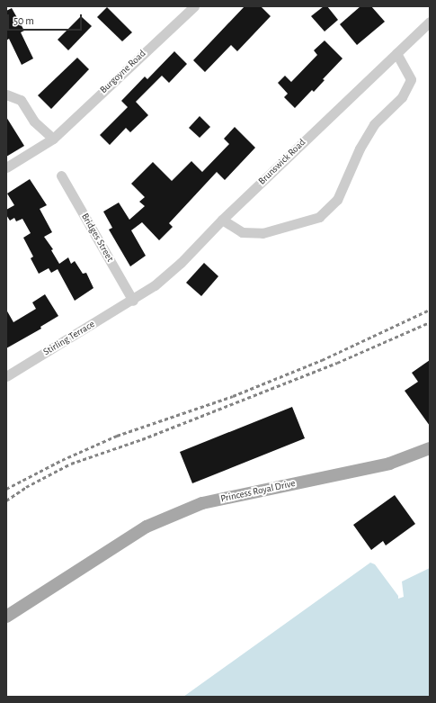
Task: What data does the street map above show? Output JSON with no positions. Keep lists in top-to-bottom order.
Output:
{
  "streets": {
    "main road": ["Princess Royal Drive"],
    "street": [
      "Burgoyne Road",
      "Brunswick Road",
      "Bridges Street",
      "Stirling Terrace"
    ]
  },
  "crossings": [
    ["Brunswick Road", "Bridges Street"],
    ["Brunswick Road", "Stirling Terrace"],
    ["Bridges Street", "Stirling Terrace"]
  ],
  "scale_bar": "50 m"
}
